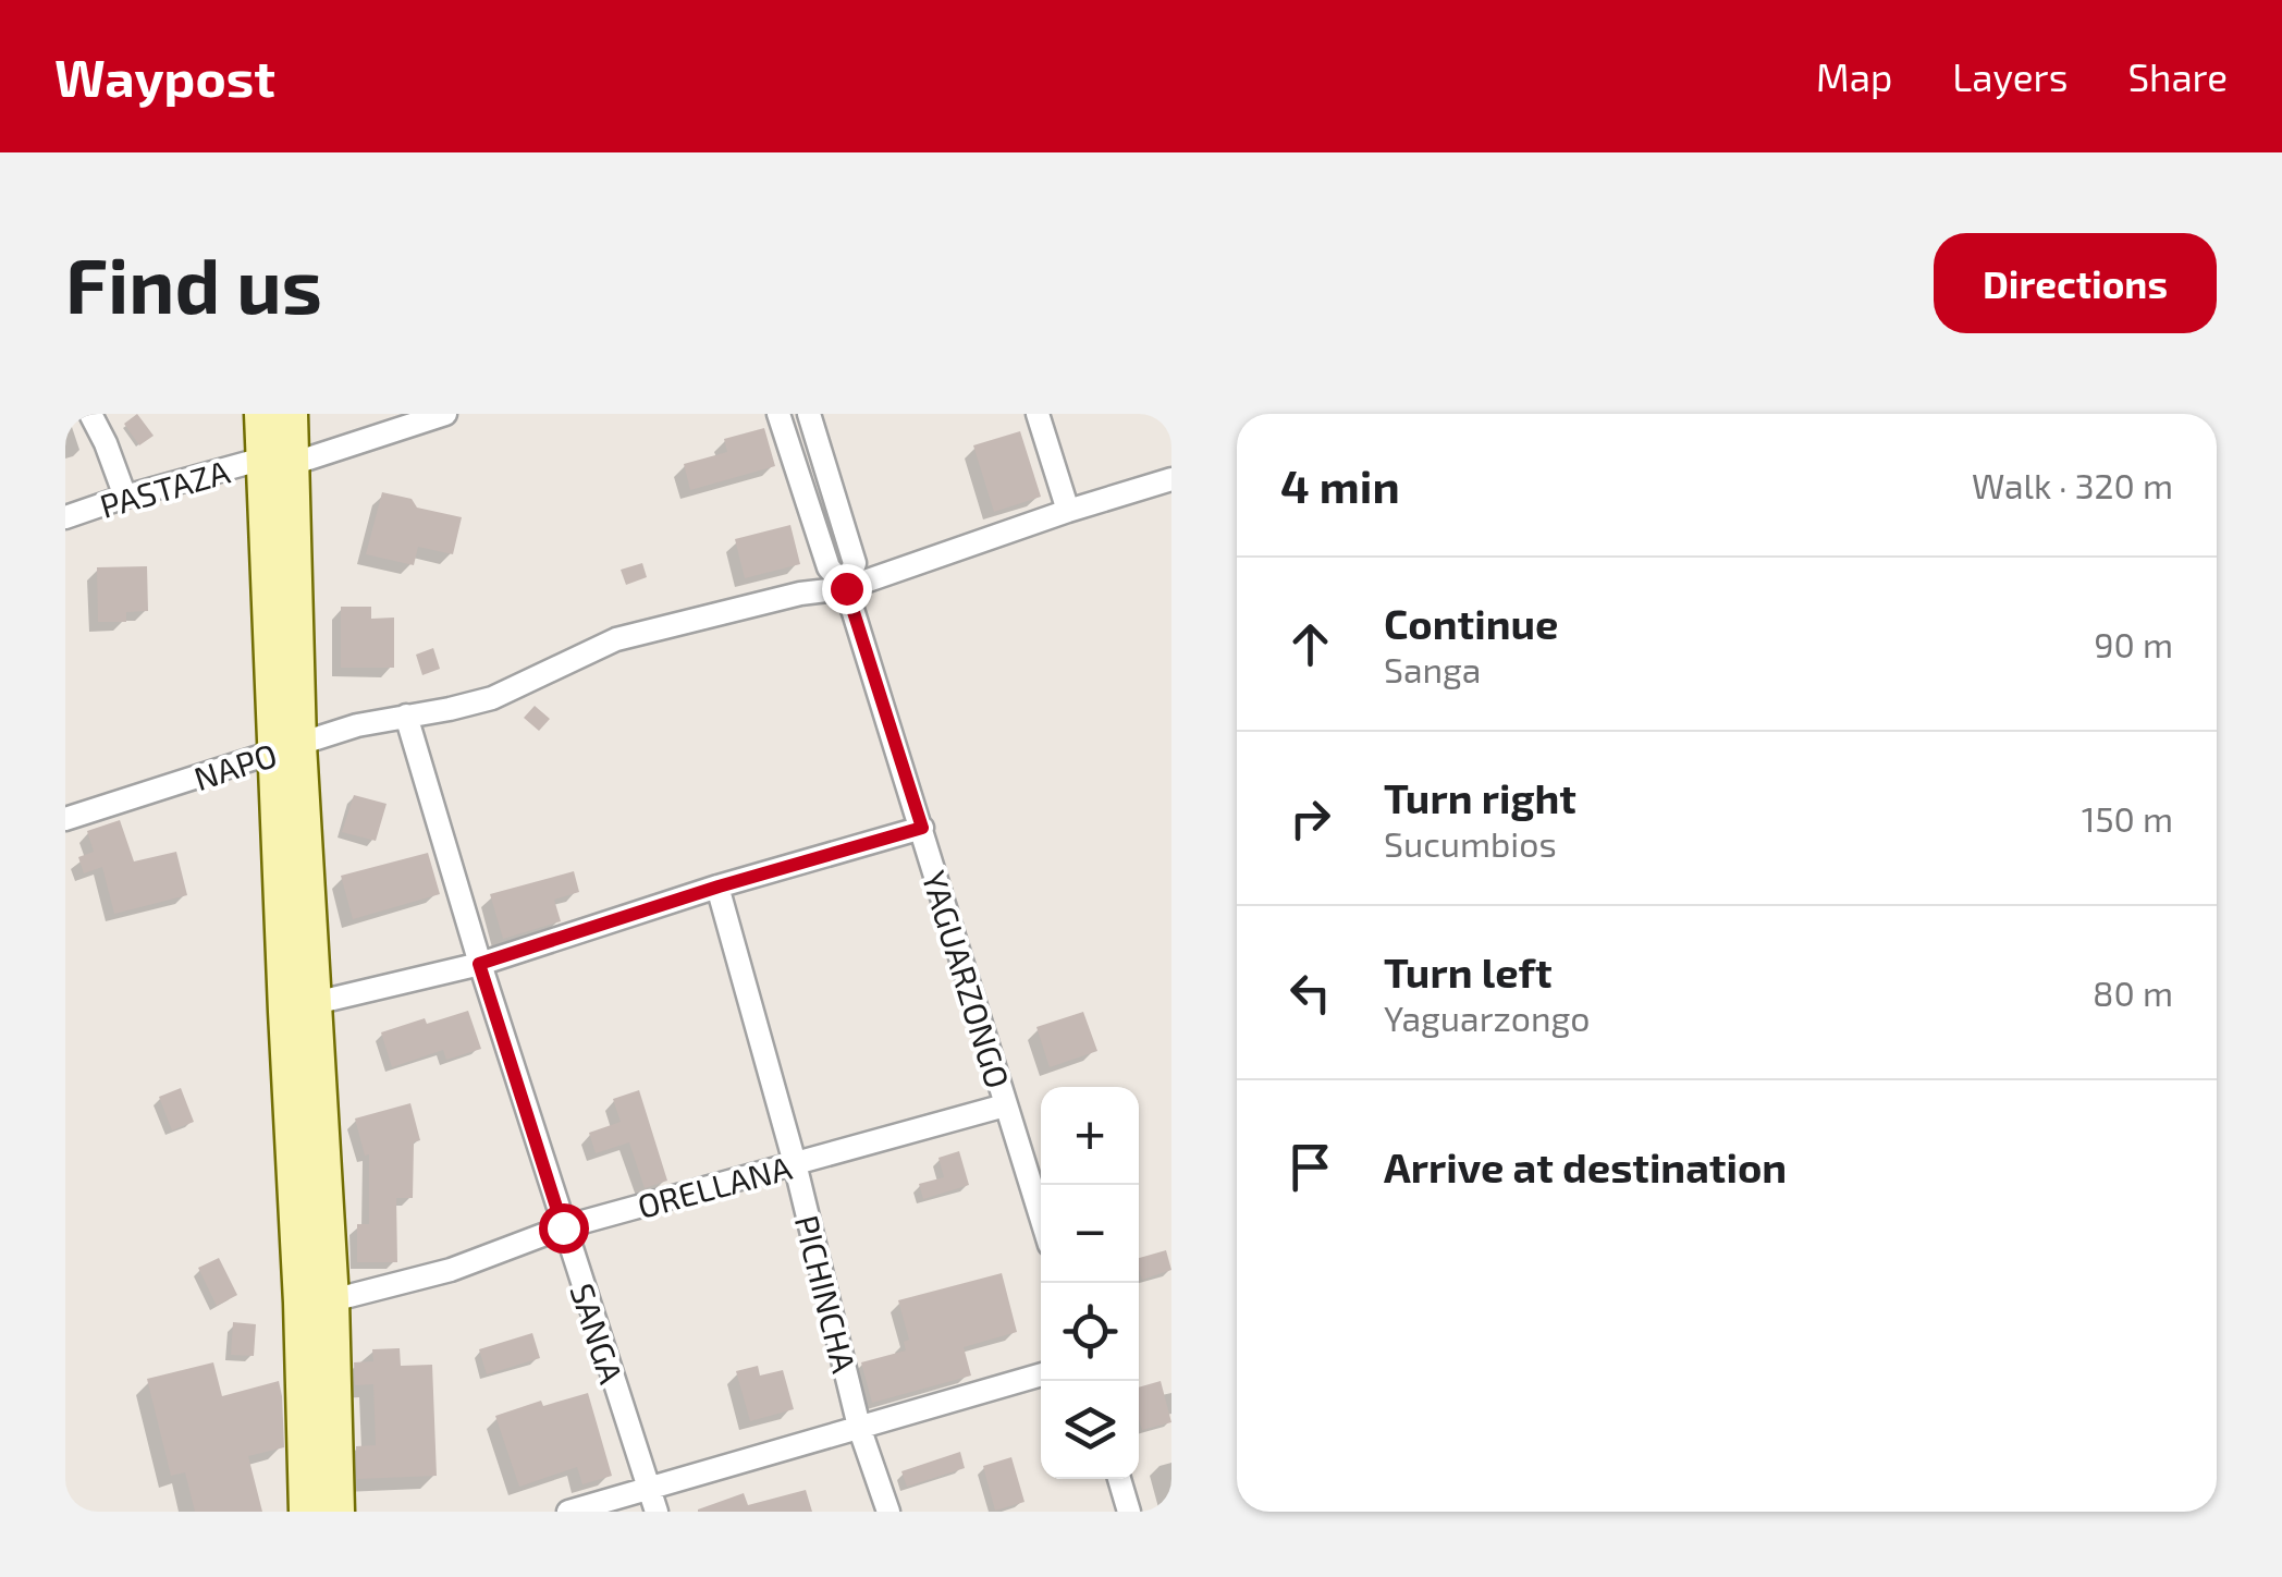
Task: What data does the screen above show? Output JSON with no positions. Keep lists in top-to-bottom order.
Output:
{
  "streets": {
    "street": [
      "PASTAZA",
      "NAPO",
      "YAGUARZONGO",
      "ORELLANA",
      "PICHINCHA",
      "SANGA"
    ]
  },
  "crossings": [
    ["NAPO", "YAGUARZONGO"],
    ["NAPO", "SANGA"],
    ["YAGUARZONGO", "ORELLANA"],
    ["ORELLANA", "PICHINCHA"],
    ["ORELLANA", "SANGA"]
  ],
  "page": {
    "header": "Waypost",
    "nav": ["Map", "Layers", "Share"],
    "buttons": "Directions",
    "title": "Find us",
    "heading": ["4 min", "Walk · 320 m"],
    "list": [
      ["Continue", "Sanga", "90 m"],
      ["Turn right", "Sucumbios", "150 m"],
      ["Turn left", "Yaguarzongo", "80 m"],
      "Arrive at destination"
    ],
    "map_buttons": ["+", "−"]
  }
}
